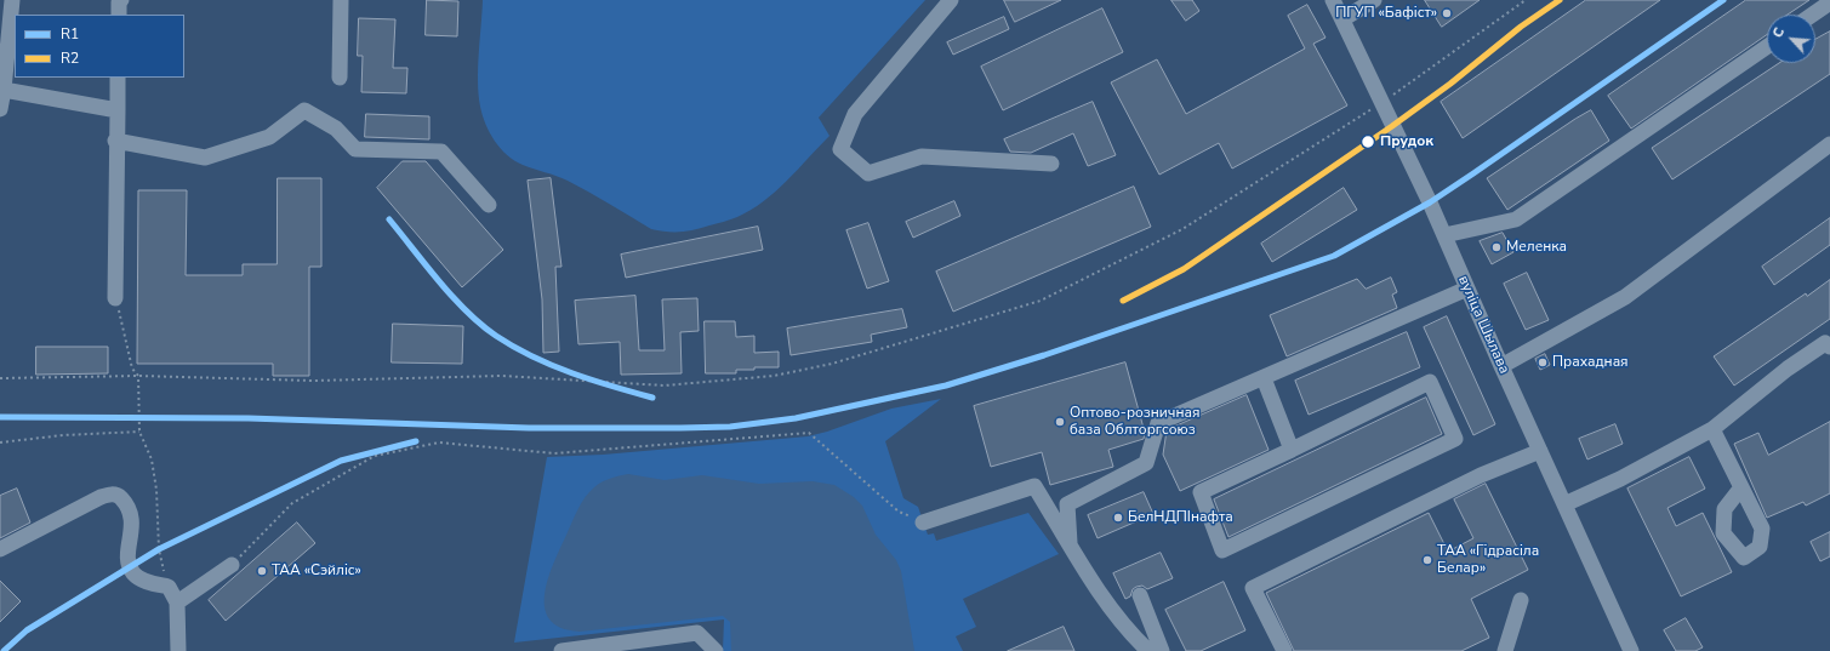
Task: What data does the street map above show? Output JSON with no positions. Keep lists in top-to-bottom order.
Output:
{
  "streets": {
    "street": ["вуліца Шылава"]
  },
  "places": [
    "ПГУП «Бафіст»",
    "Прудок",
    "Меленка",
    "Прахадная",
    "Оптово-розничная база Облторгсоюз",
    "БелНДПІнафта",
    "ТАА «Гідрасіла Белар»",
    "ТАА «Сэйліс»"
  ],
  "lines": ["transit line R1", "transit line R2"],
  "legend": ["R1", "R2"],
  "north": "top left"
}
